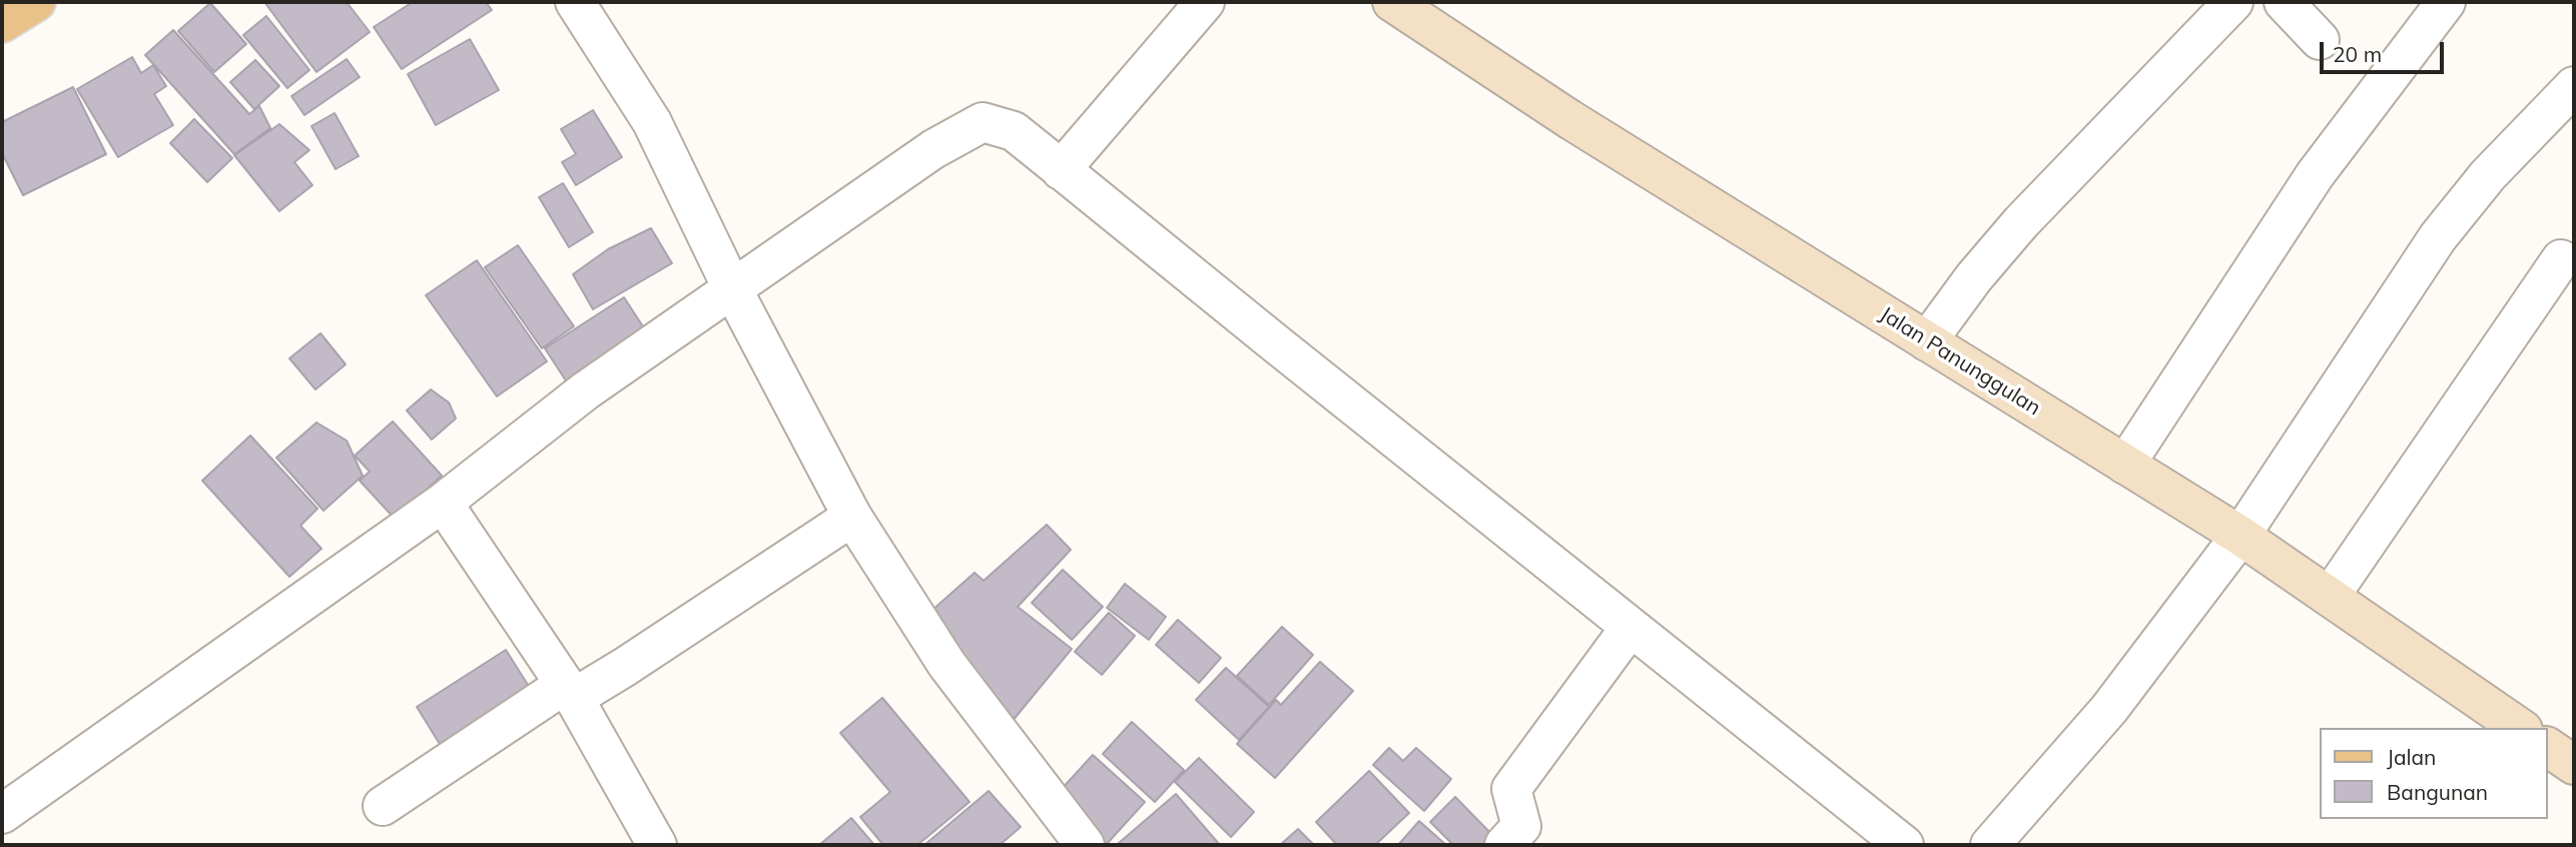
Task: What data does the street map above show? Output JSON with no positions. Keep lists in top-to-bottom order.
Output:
{
  "streets": {
    "main road": ["Jalan Panunggulan"]
  },
  "legend": ["Jalan", "Bangunan"],
  "scale_bar": "20 m"
}
